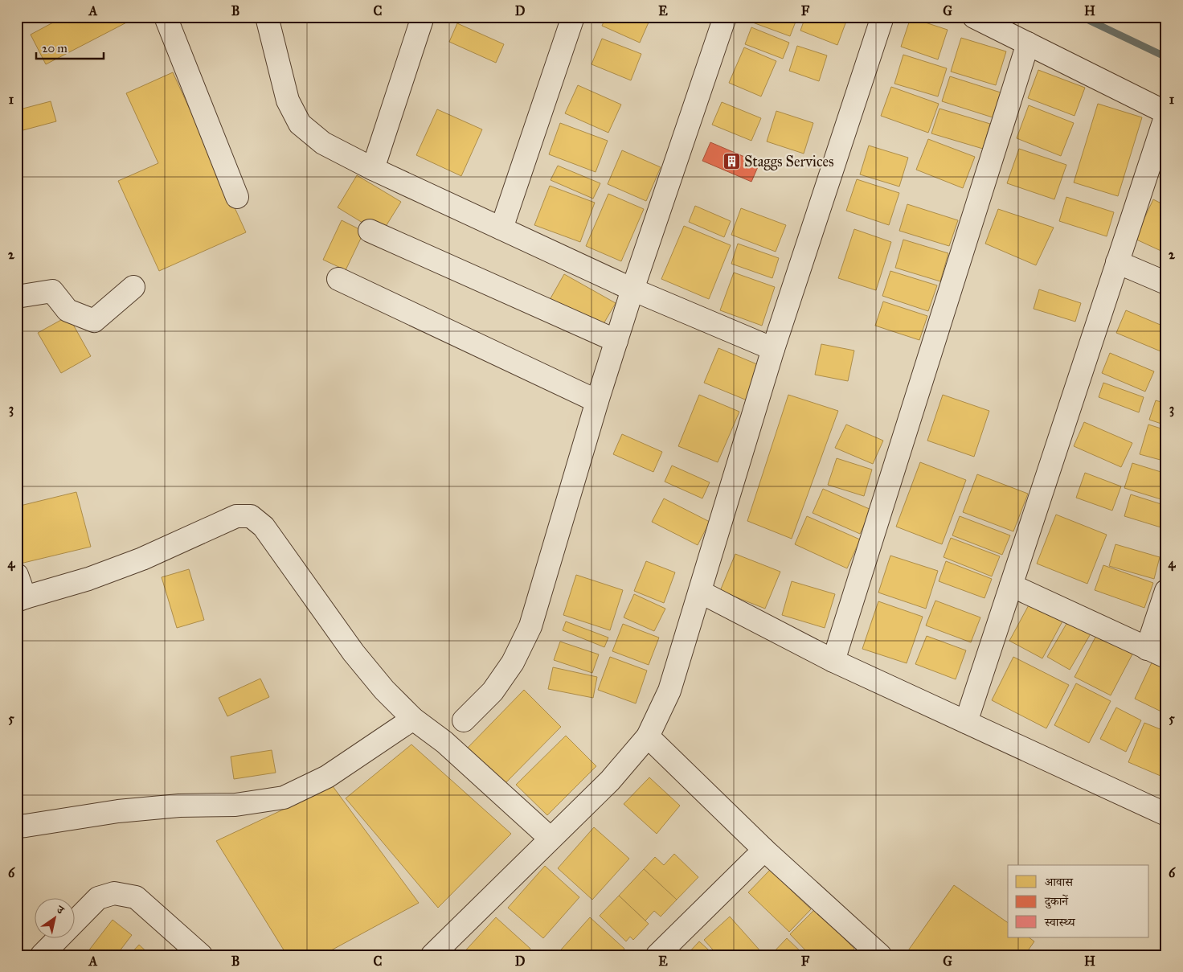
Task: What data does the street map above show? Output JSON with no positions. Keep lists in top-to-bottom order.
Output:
{
  "places": {
    "building": ["Staggs Services"]
  },
  "legend": ["आवास", "दुकानें", "स्वास्थ्य"],
  "scale_bar": "20 m",
  "north": "top right",
  "grid": {
    "columns": [
      "A",
      "B",
      "C",
      "D",
      "E",
      "F",
      "G",
      "H"
    ],
    "rows": [
      "1",
      "2",
      "3",
      "4",
      "5",
      "6"
    ]
  }
}
